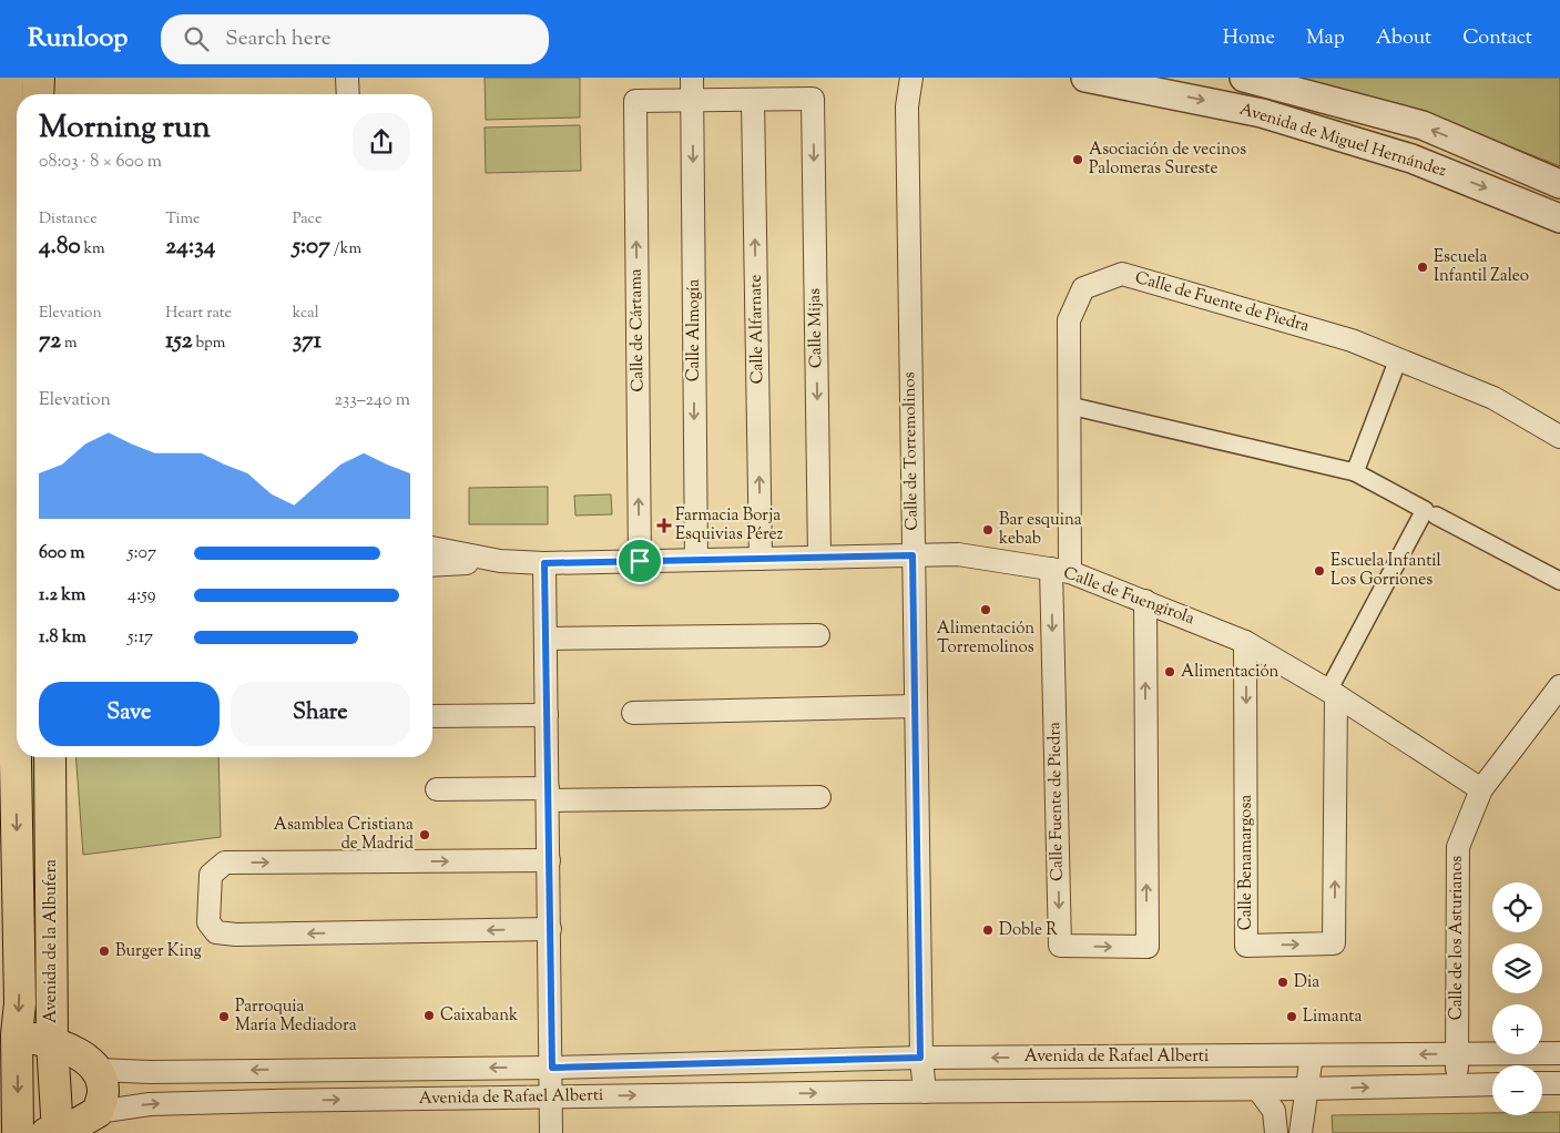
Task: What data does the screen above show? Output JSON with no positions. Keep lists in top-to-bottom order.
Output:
{
  "streets": {
    "main road": ["Avenida de la Albufera", "Avenida de Rafael Alberti"],
    "street": [
      "Avenida de Miguel Hernández",
      "Calle de Fuente de Piedra",
      "Calle Mijas",
      "Calle Alfarnate",
      "Calle de Cártama",
      "Calle Almogía",
      "Calle de Torremolinos",
      "Calle de Fuengirola",
      "Calle Fuente de Piedra",
      "Calle Benamargosa",
      "Calle de los Asturianos"
    ]
  },
  "crossings": [
    ["Calle de Fuente de Piedra", "Calle de Fuengirola"],
    ["Calle de Fuente de Piedra", "Calle Fuente de Piedra"],
    ["Calle Mijas", "Calle Alfarnate"],
    ["Calle Mijas", "Calle de Fuengirola"],
    ["Calle Alfarnate", "Calle de Fuengirola"],
    ["Calle de Cártama", "Calle Almogía"],
    ["Calle de Cártama", "Calle de Fuengirola"],
    ["Calle Almogía", "Calle de Fuengirola"],
    ["Calle de Torremolinos", "Calle de Fuengirola"],
    ["Calle de Torremolinos", "Avenida de Rafael Alberti"],
    ["Calle de Fuengirola", "Calle Fuente de Piedra"],
    ["Calle de Fuengirola", "Calle Benamargosa"],
    ["Calle de Fuengirola", "Calle de los Asturianos"],
    ["Calle de los Asturianos", "Avenida de Rafael Alberti"],
    ["Avenida de la Albufera", "Avenida de Rafael Alberti"]
  ],
  "one_way": [
    "Calle Mijas",
    "Calle Alfarnate",
    "Calle de Cártama",
    "Calle Almogía"
  ],
  "places": {
    "other": [
      "Asociación de vecinos Palomeras Sureste",
      "Escuela Infantil Zaleo",
      "Bar esquina kebab",
      "Escuela Infantil Los Gorriones",
      "Alimentación Torremolinos",
      "Alimentación",
      "Asamblea Cristiana de Madrid",
      "Doble R",
      "Burger King",
      "Dia",
      "Caixabank",
      "Parroquia María Mediadora",
      "Limanta"
    ],
    "health": ["Farmacia Borja Esquivias Pérez"]
  },
  "page": {
    "header": "Runloop",
    "search": "Search here",
    "nav": [
      "Home",
      "Map",
      "About",
      "Contact"
    ],
    "heading": ["Morning run", "08:03 · 8 × 600 m"],
    "stats": [
      ["Distance", "4.80 km"],
      ["Time", "24:34"],
      ["Pace", "5:07 /km"],
      ["Elevation", "72 m"],
      ["Heart rate", "152 bpm"],
      ["kcal", "371"]
    ],
    "chart": ["Elevation", "233–240 m"],
    "list": [
      {
        "name": "600 m",
        "note": "5:07"
      },
      {
        "name": "1.2 km",
        "note": "4:59"
      },
      {
        "name": "1.8 km",
        "note": "5:17"
      }
    ],
    "buttons": ["Save", "Share"],
    "map_buttons": ["+", "−"]
  }
}
